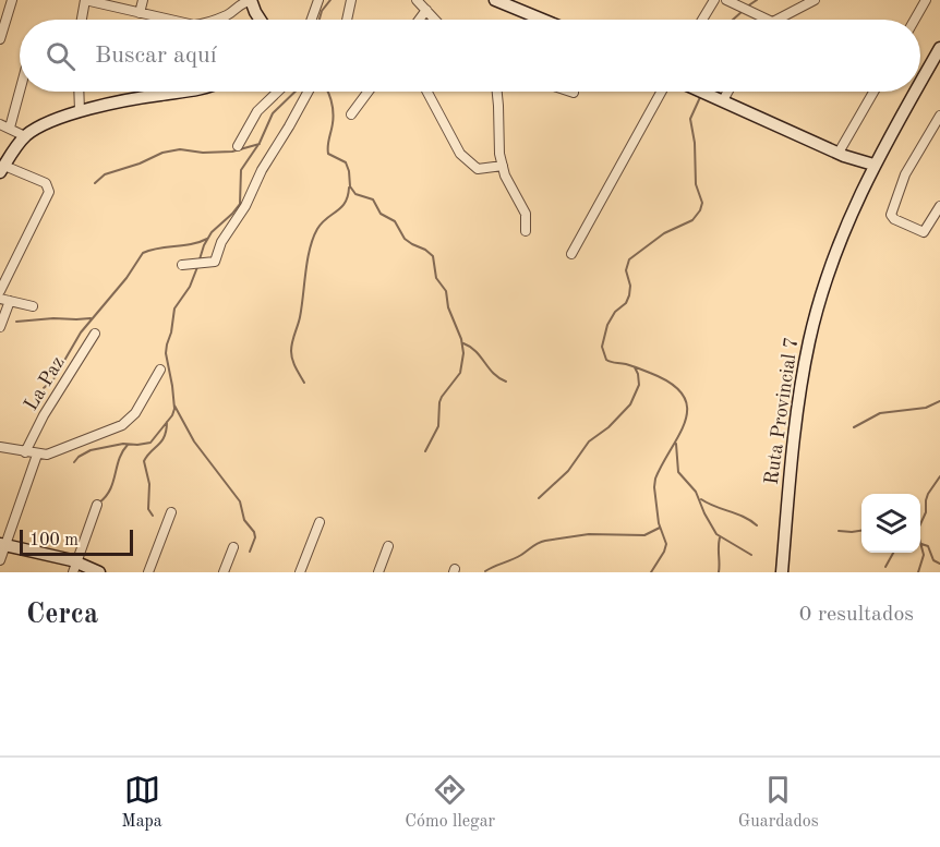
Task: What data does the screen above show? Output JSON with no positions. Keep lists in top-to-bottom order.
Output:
{
  "streets": {
    "street": ["La Paz", "Ruta Provincial 7"]
  },
  "scale_bar": "100 m",
  "page": {
    "search": "Buscar aquí",
    "scale": "100 m",
    "heading": ["Cerca", "0 resultados"],
    "nav": ["Mapa", "Cómo llegar", "Guardados"]
  }
}
